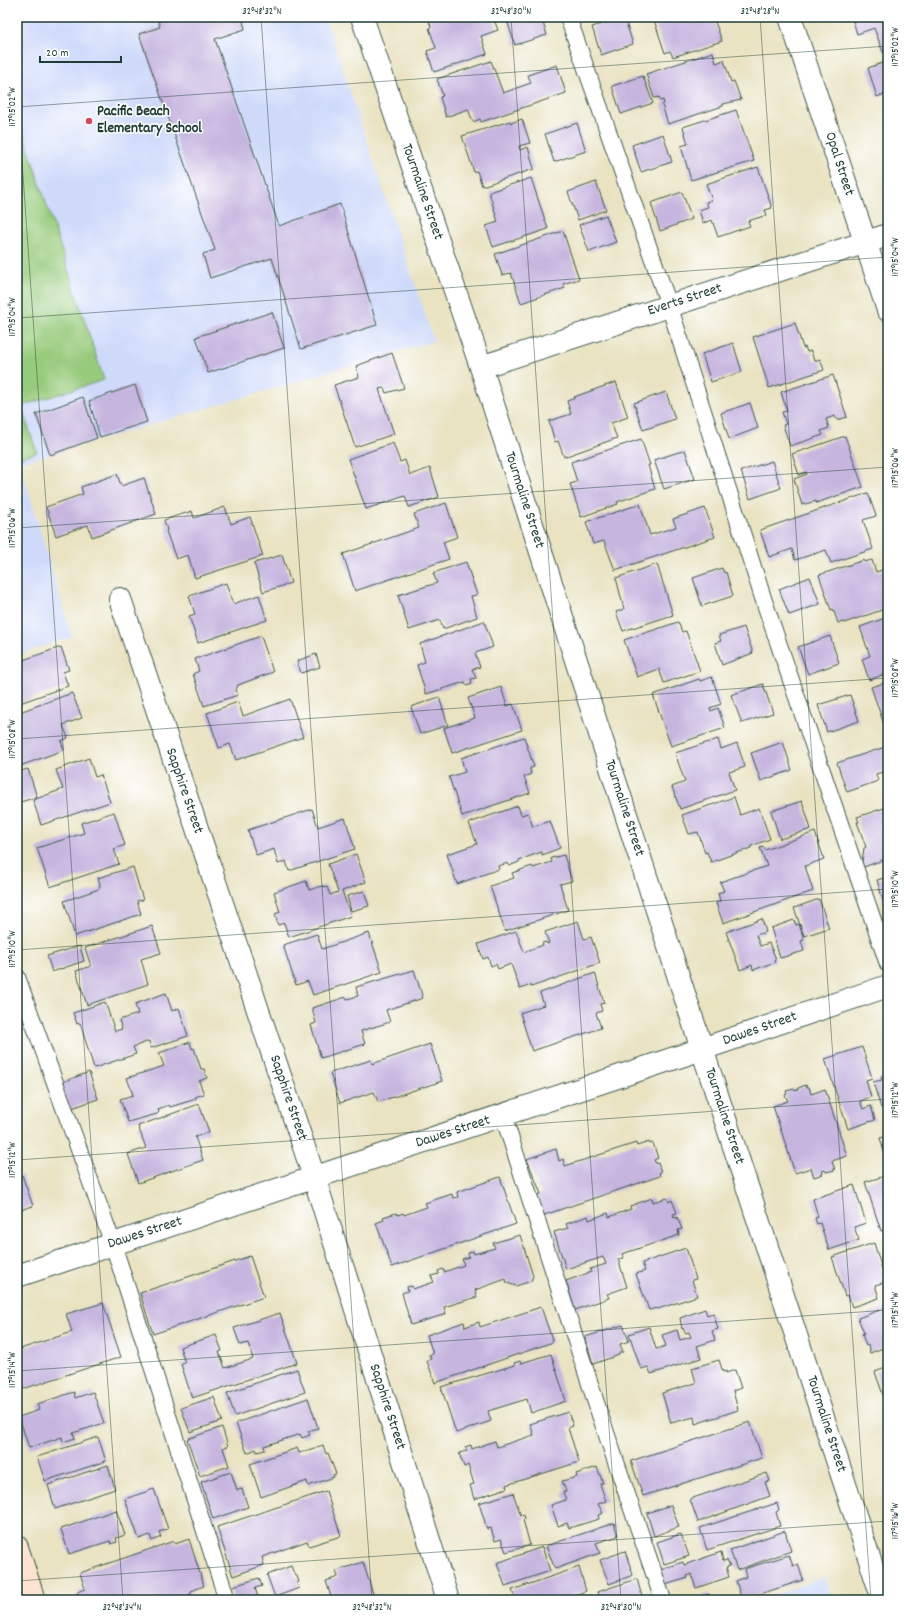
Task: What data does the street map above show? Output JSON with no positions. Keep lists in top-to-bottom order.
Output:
{
  "streets": {
    "street": [
      "Opal Street",
      "Tourmaline Street",
      "Everts Street",
      "Sapphire Street",
      "Dawes Street"
    ]
  },
  "crossings": [
    ["Opal Street", "Everts Street"],
    ["Tourmaline Street", "Everts Street"],
    ["Tourmaline Street", "Dawes Street"],
    ["Sapphire Street", "Dawes Street"]
  ],
  "places": ["Pacific Beach Elementary School"],
  "scale_bar": "20 m",
  "coordinates": [
    "32°48'32\"N",
    "32°48'30\"N",
    "32°48'28\"N",
    "117°15'02\"W",
    "117°15'04\"W",
    "117°15'06\"W",
    "117°15'08\"W",
    "117°15'10\"W",
    "117°15'12\"W",
    "117°15'14\"W",
    "117°15'16\"W",
    "32°48'34\"N"
  ]
}
